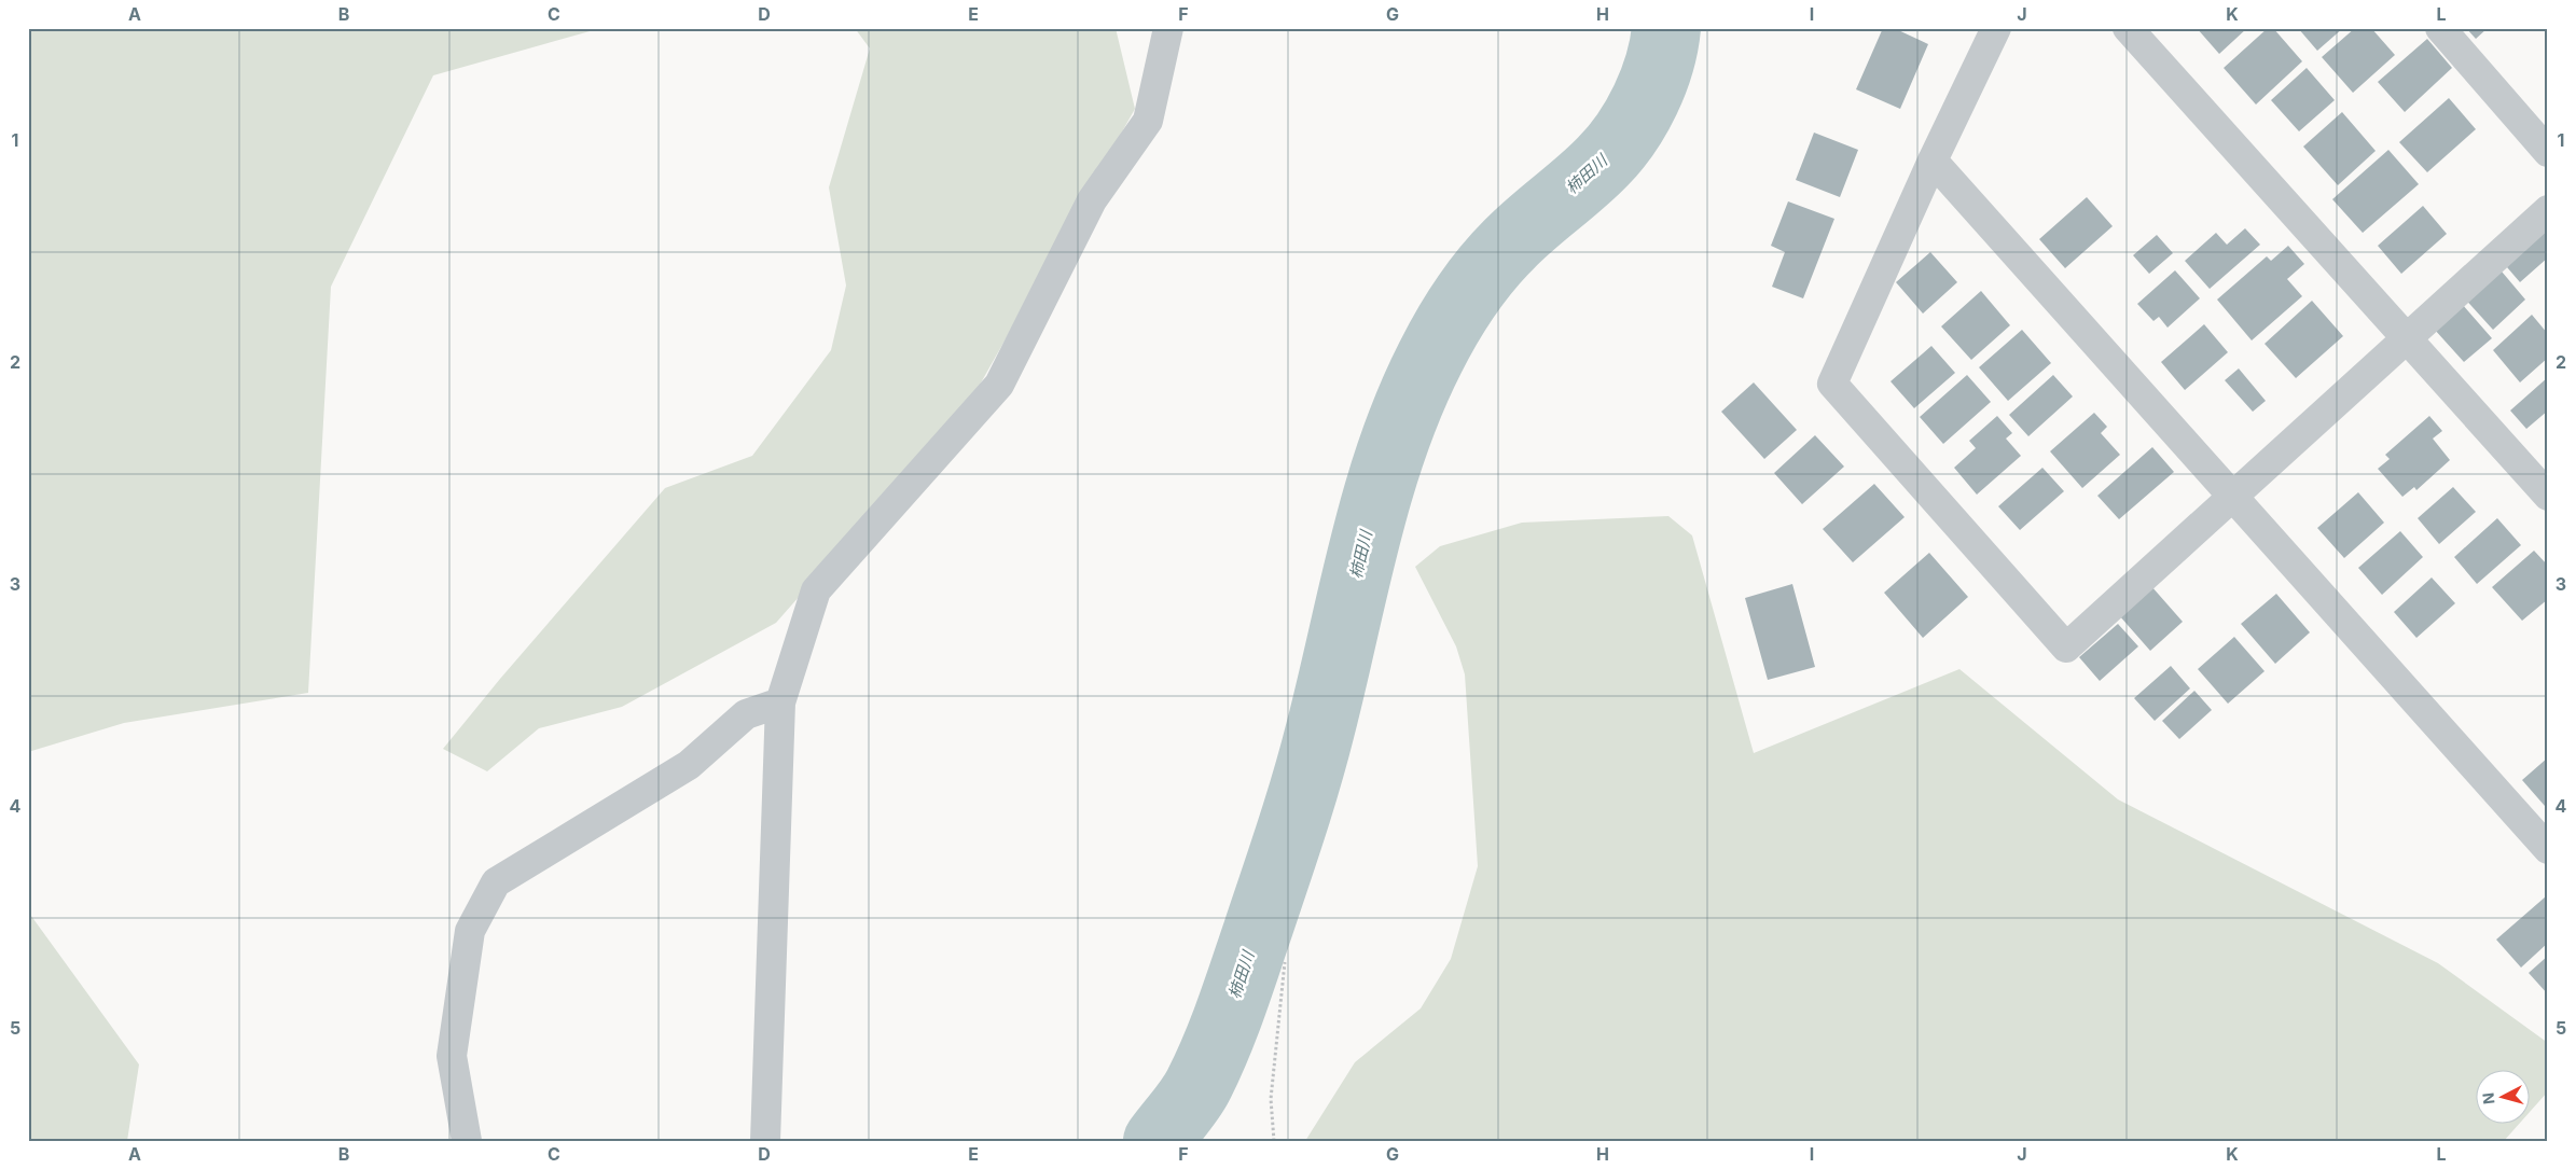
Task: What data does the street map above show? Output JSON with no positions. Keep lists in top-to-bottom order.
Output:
{
  "water": ["柿田川"],
  "north": "left",
  "grid": {
    "columns": [
      "A",
      "B",
      "C",
      "D",
      "E",
      "F",
      "G",
      "H",
      "I",
      "J",
      "K",
      "L"
    ],
    "rows": [
      "1",
      "2",
      "3",
      "4",
      "5"
    ]
  }
}
